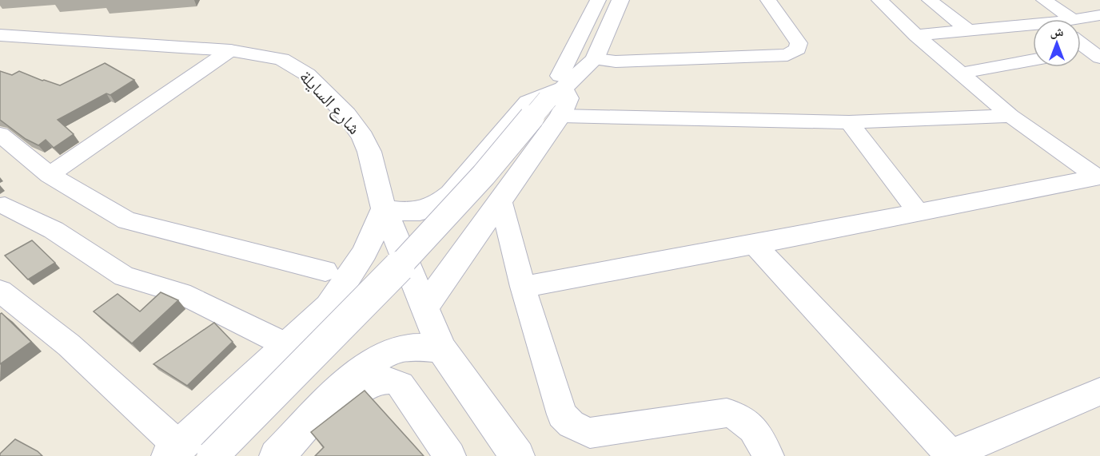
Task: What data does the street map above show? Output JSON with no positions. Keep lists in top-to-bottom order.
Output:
{
  "streets": {
    "main road": ["شارع السايلة"]
  },
  "north": "top"
}
